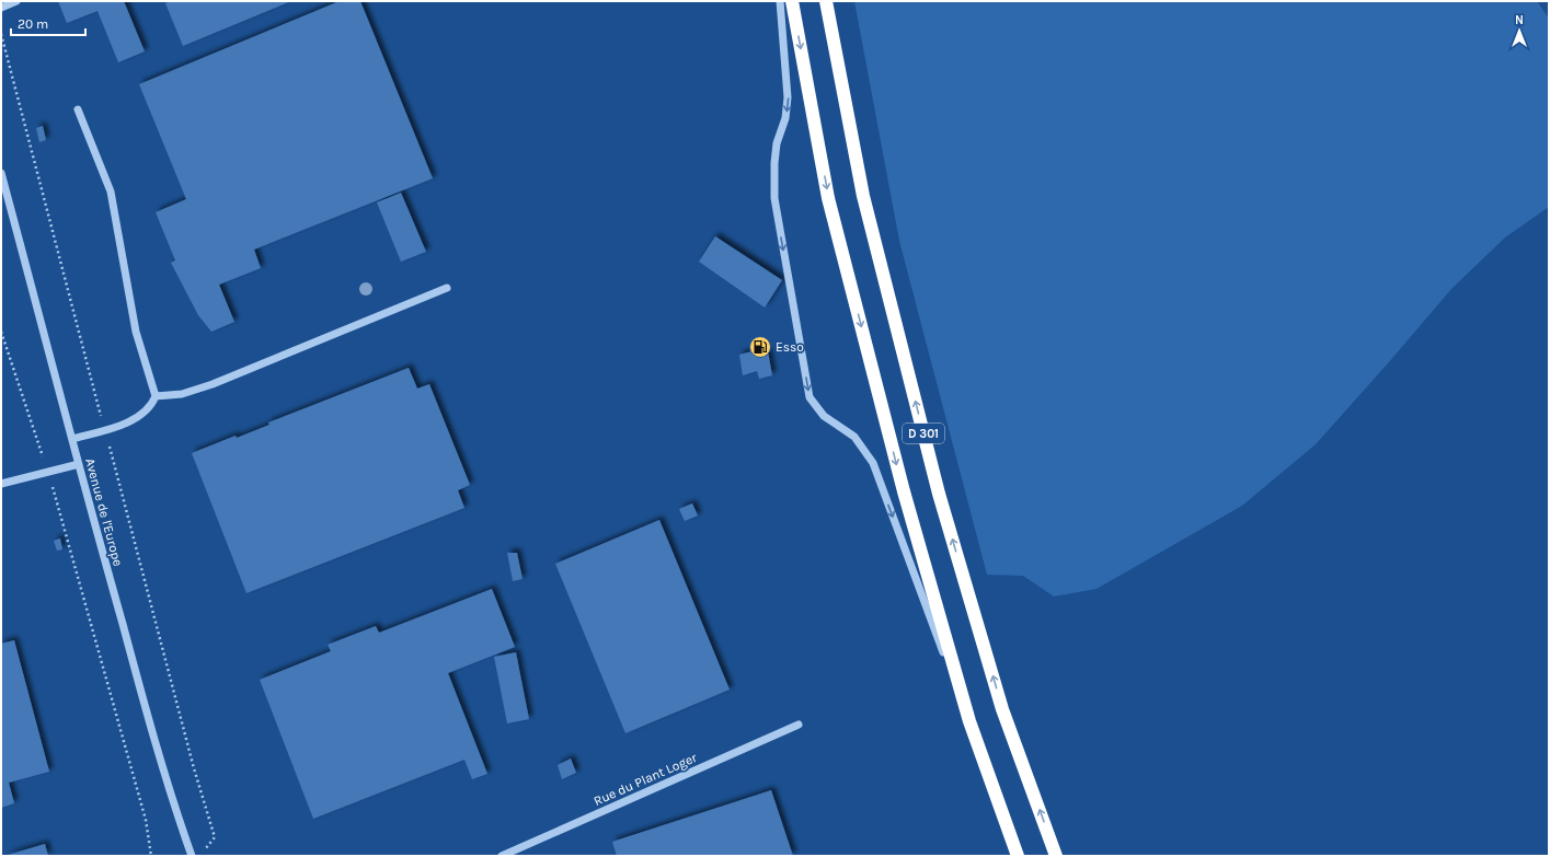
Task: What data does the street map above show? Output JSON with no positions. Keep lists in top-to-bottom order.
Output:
{
  "streets": {
    "highway": ["D 301"],
    "street": ["Avenue de l'Europe", "Rue du Plant Loger"]
  },
  "places": {
    "fuel station": ["Esso"]
  },
  "scale_bar": "20 m",
  "north": "top"
}
